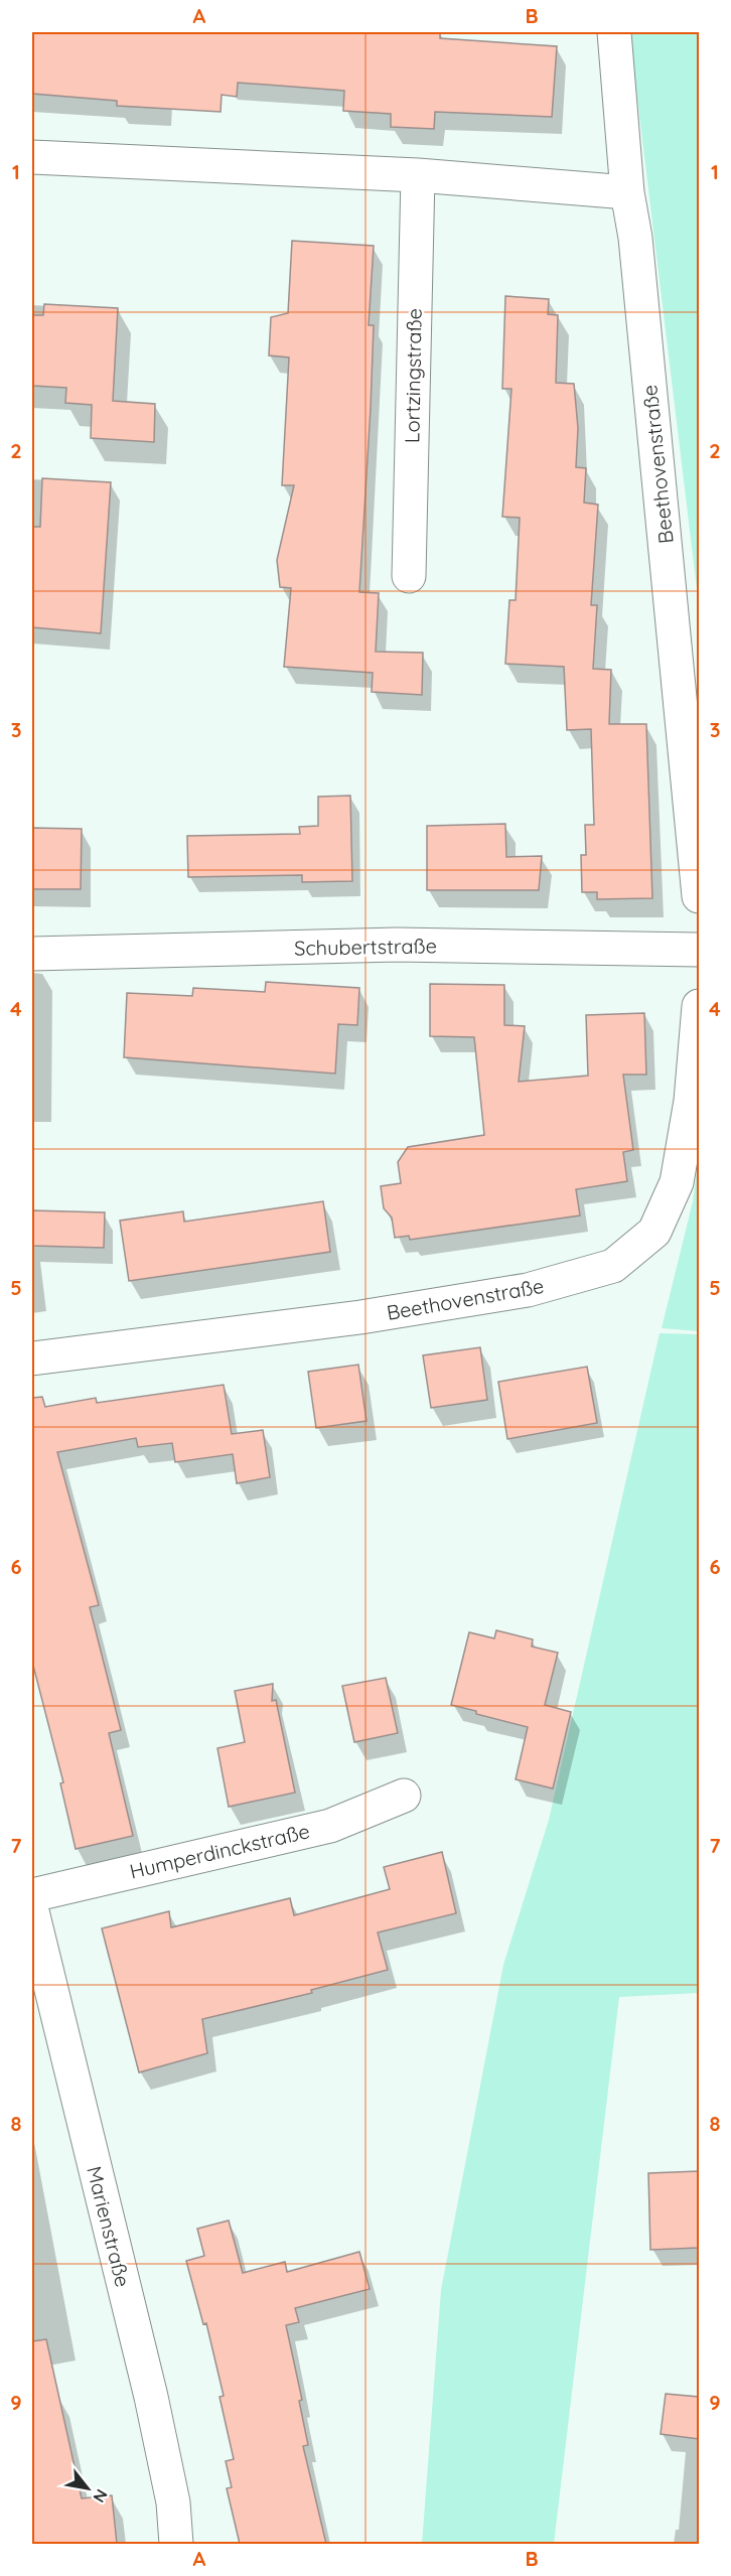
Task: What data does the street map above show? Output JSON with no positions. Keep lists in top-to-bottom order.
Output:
{
  "streets": {
    "street": [
      "Lortzingstraße",
      "Beethovenstraße",
      "Schubertstraße",
      "Humperdinckstraße",
      "Marienstraße"
    ]
  },
  "north": "bottom right",
  "grid": {
    "columns": ["A", "B"],
    "rows": [
      "1",
      "2",
      "3",
      "4",
      "5",
      "6",
      "7",
      "8",
      "9"
    ]
  }
}
